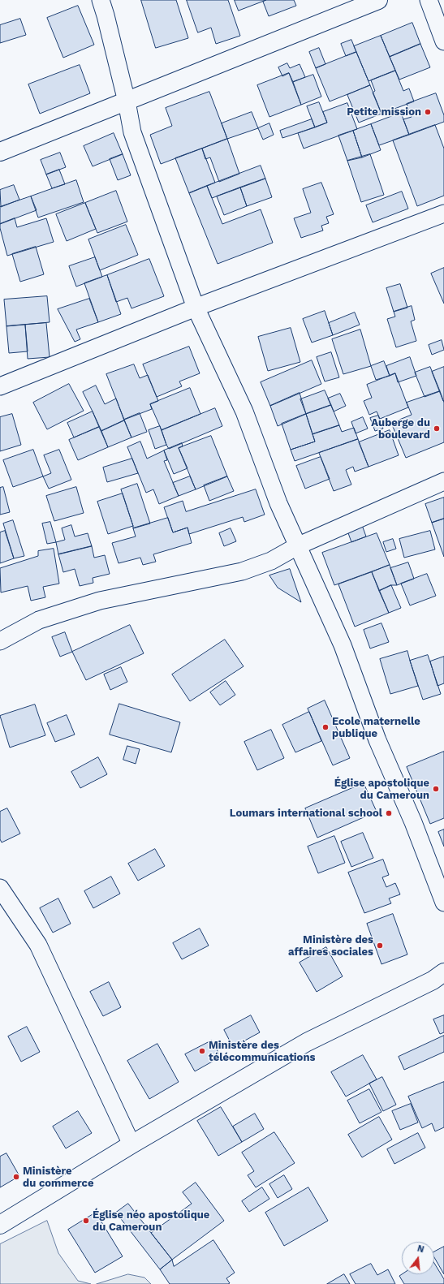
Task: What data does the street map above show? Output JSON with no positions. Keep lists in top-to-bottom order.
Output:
{
  "places": [
    "Petite mission",
    "Auberge du boulevard",
    "Ecole maternelle publique",
    "Église apostolique du Cameroun",
    "Loumars international school",
    "Ministère des affaires sociales",
    "Ministère des télécommunications",
    "Ministère du commerce",
    "Église néo apostolique du Cameroun"
  ],
  "north": "top"
}
